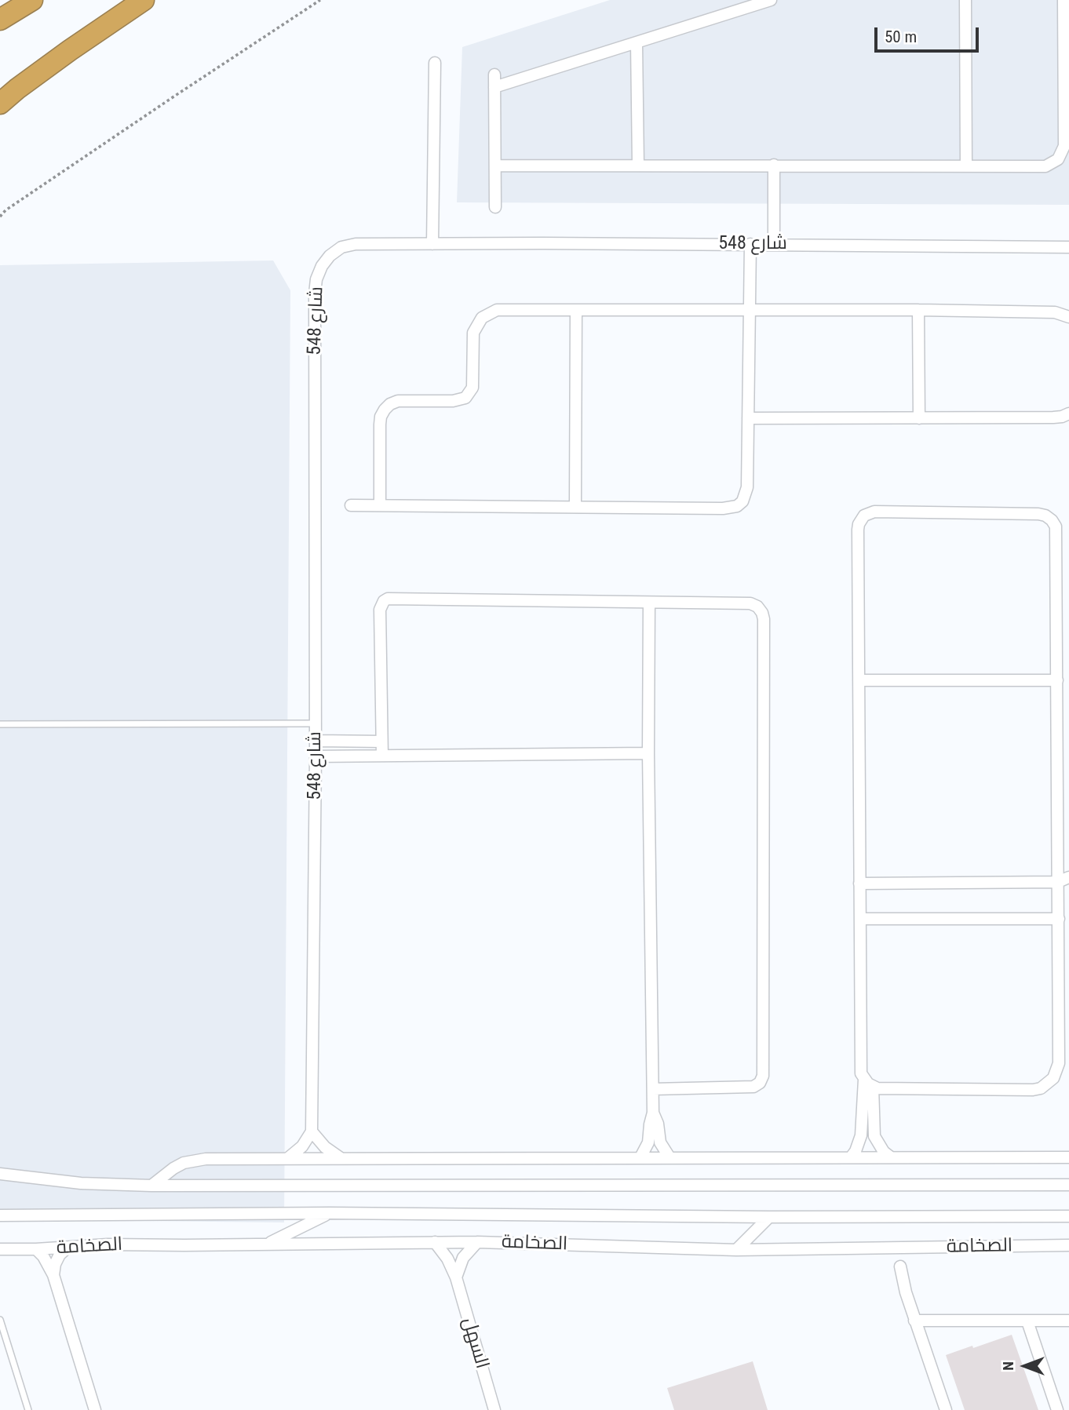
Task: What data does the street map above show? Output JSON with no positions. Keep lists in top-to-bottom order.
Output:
{
  "streets": {
    "street": ["شارع 548", "الصخامة", "السهل"]
  },
  "crossings": [
    ["الصخامة", "السهل"]
  ],
  "scale_bar": "50 m",
  "north": "left"
}
